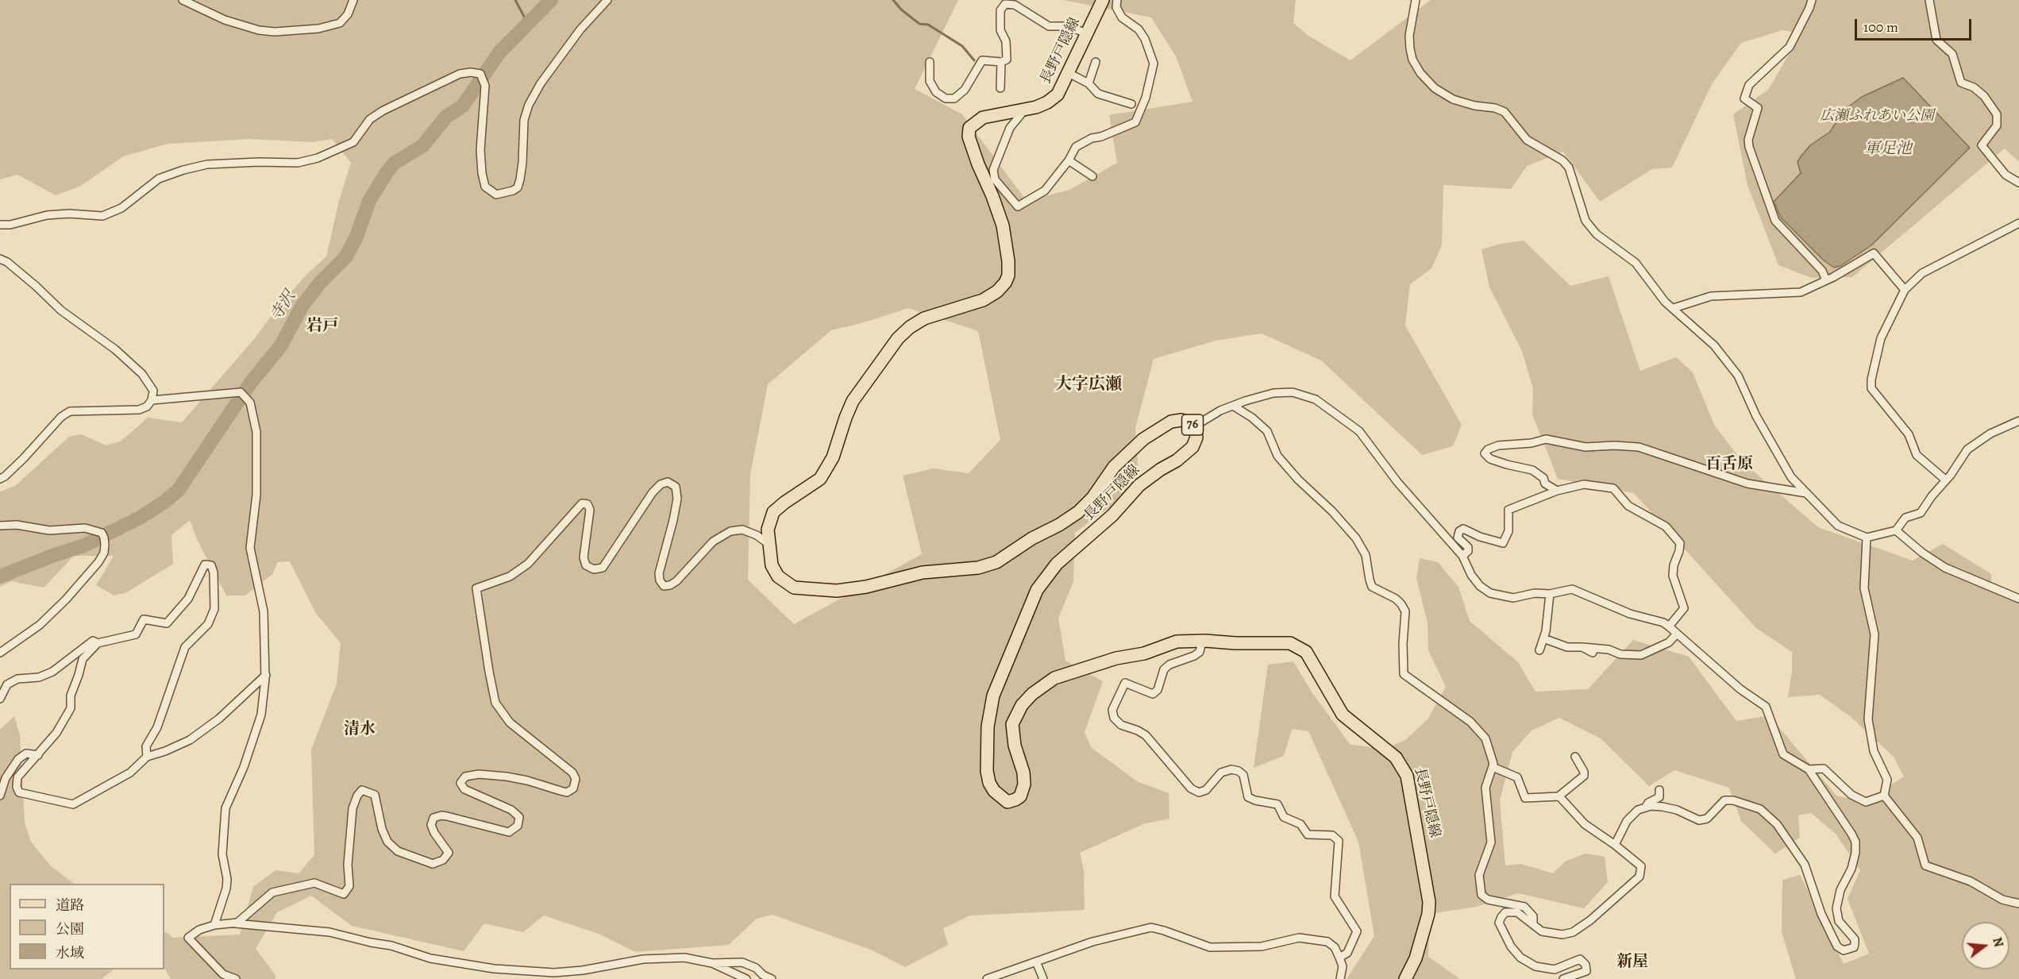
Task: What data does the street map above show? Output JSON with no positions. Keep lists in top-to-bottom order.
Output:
{
  "streets": {
    "main road": ["長野戸隠線", "76"]
  },
  "districts": [
    "岩戸",
    "大字広瀬",
    "百舌原",
    "清水",
    "新屋"
  ],
  "water": ["軍足池", "寺沢"],
  "parks": ["広瀬ふれあい公園"],
  "legend": ["道路", "公園", "水域"],
  "scale_bar": "100 m",
  "north": "right"
}
